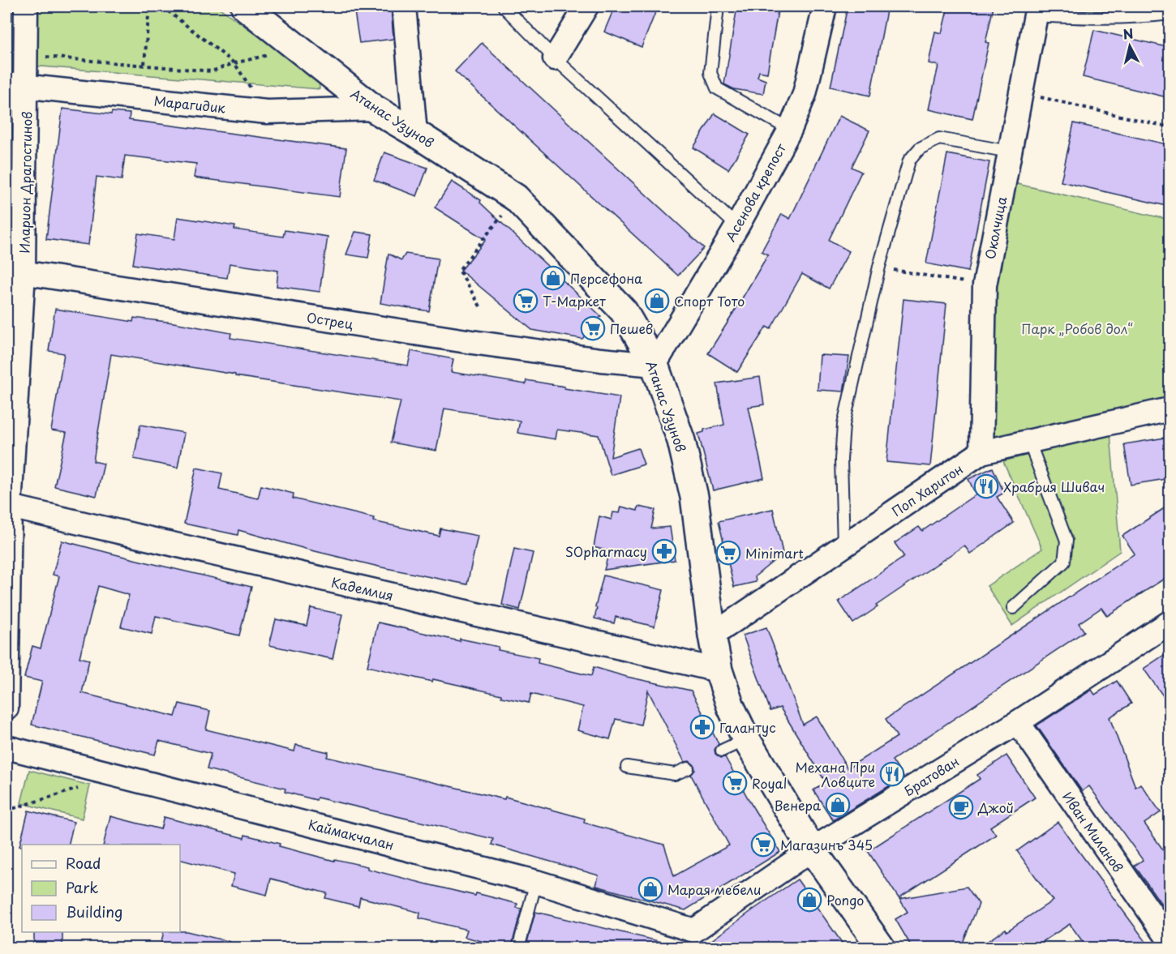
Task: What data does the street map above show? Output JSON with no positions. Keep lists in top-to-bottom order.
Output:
{
  "streets": {
    "street": [
      "Марагидик",
      "Атанас Узунов",
      "Иларион Драгостинов",
      "Асенова крепост",
      "Околчица",
      "Острец",
      "Поп Харитон",
      "Кадемлия",
      "Братован",
      "Иван Миланов",
      "Каймакчалан"
    ]
  },
  "crossings": [
    ["Марагидик", "Атанас Узунов"],
    ["Марагидик", "Иларион Драгостинов"],
    ["Атанас Узунов", "Асенова крепост"],
    ["Атанас Узунов", "Острец"],
    ["Атанас Узунов", "Поп Харитон"],
    ["Атанас Узунов", "Кадемлия"],
    ["Атанас Узунов", "Братован"],
    ["Иларион Драгостинов", "Острец"],
    ["Иларион Драгостинов", "Кадемлия"],
    ["Асенова крепост", "Острец"],
    ["Околчица", "Поп Харитон"],
    ["Братован", "Иван Миланов"],
    ["Братован", "Каймакчалан"]
  ],
  "parks": ["Парк „Робов дол“"],
  "places": {
    "shop": [
      "Персефона",
      "Спорт Тото",
      "Венера",
      "Марая мебели",
      "Pongo"
    ],
    "supermarket": [
      "Т-Маркет",
      "Пешев",
      "Minimart",
      "Royal",
      "Магазинъ 345"
    ],
    "restaurant": ["Храбрия Шивач", "Механа При Ловците"],
    "pharmacy": ["SOpharmacy", "Галантус"],
    "cafe": ["Джой"]
  },
  "legend": ["Road", "Park", "Building"],
  "north": "top"
}
